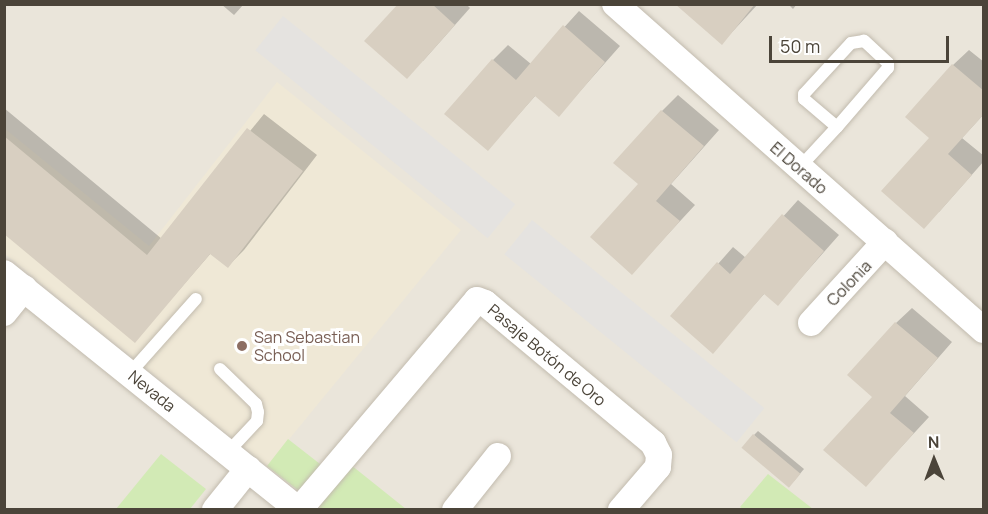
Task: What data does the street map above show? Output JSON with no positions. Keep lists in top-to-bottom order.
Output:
{
  "streets": {
    "street": [
      "El Dorado",
      "Colonia",
      "Pasaje Botón de Oro",
      "Nevada"
    ]
  },
  "crossings": [
    ["El Dorado", "Colonia"],
    ["Pasaje Botón de Oro", "Nevada"]
  ],
  "places": ["San Sebastian School"],
  "scale_bar": "50 m",
  "north": "top"
}
